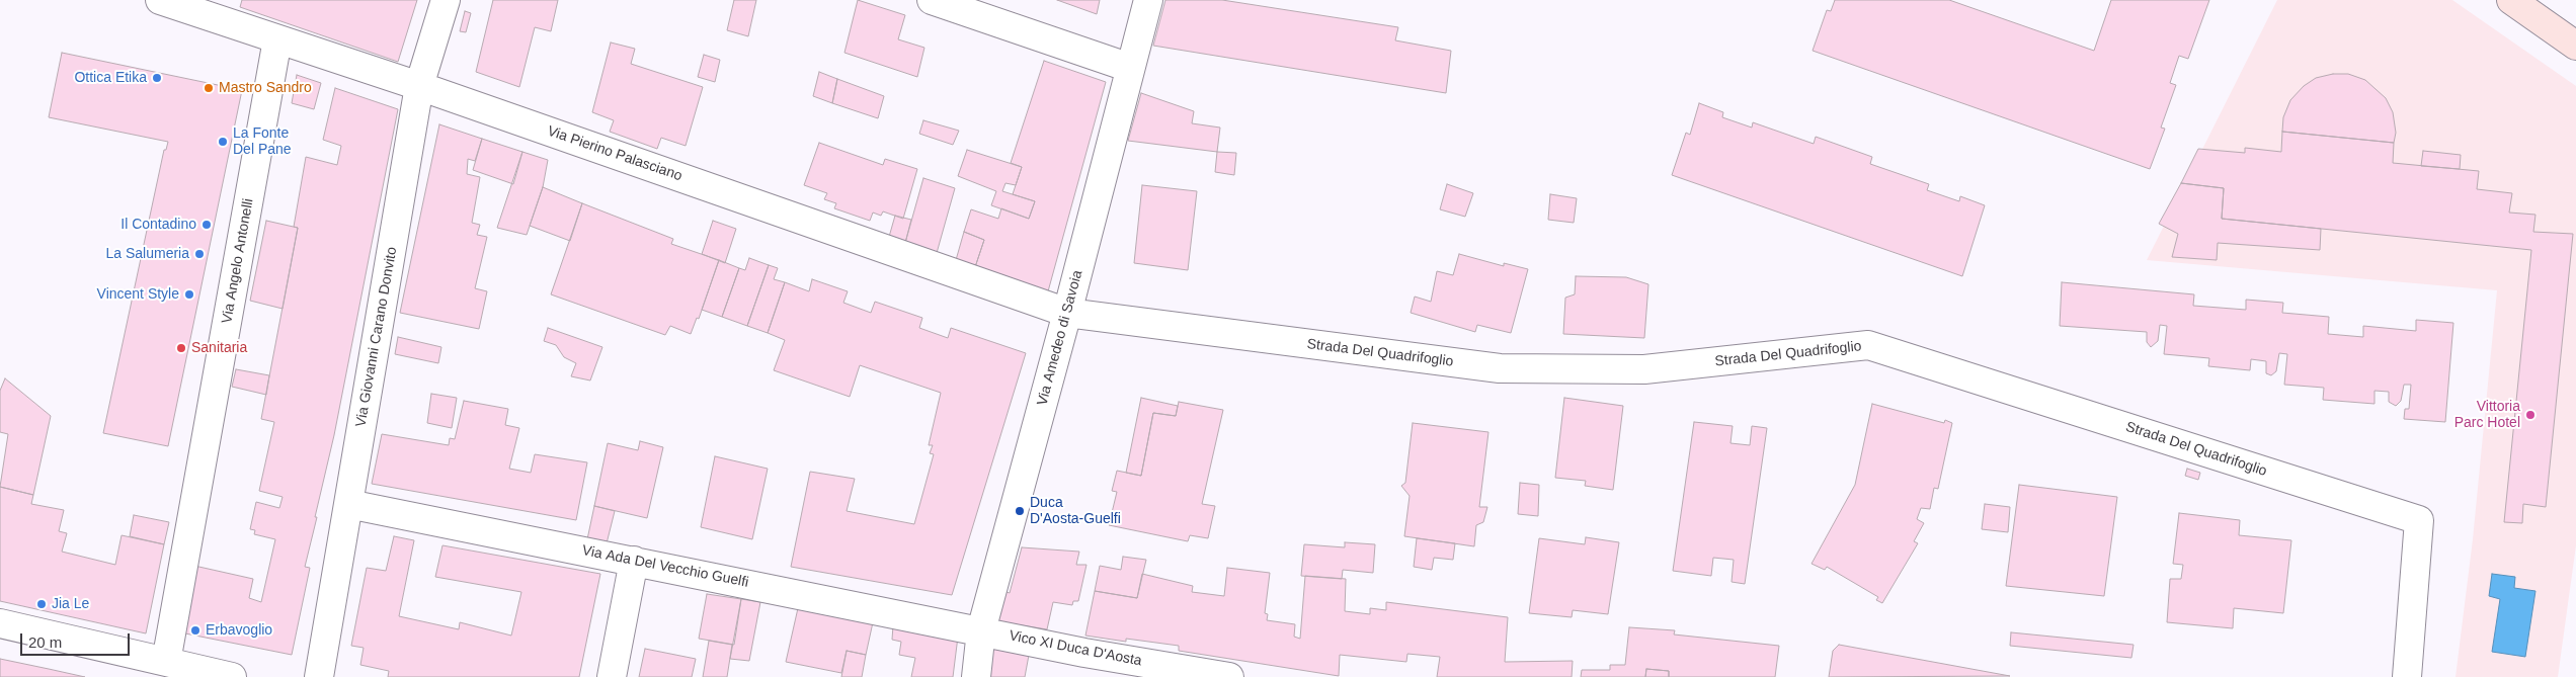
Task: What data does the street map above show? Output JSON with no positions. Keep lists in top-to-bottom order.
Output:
{
  "streets": {
    "street": [
      "Via Pierino Palasciano",
      "Via Angelo Antonelli",
      "Via Giovanni Carano Donvito",
      "Via Amedeo di Savoia",
      "Strada Del Quadrifoglio",
      "Via Ada Del Vecchio Guelfi",
      "Vico XI Duca D'Aosta"
    ]
  },
  "crossings": [
    ["Via Pierino Palasciano", "Via Angelo Antonelli"],
    ["Via Pierino Palasciano", "Via Giovanni Carano Donvito"],
    ["Via Pierino Palasciano", "Via Amedeo di Savoia"],
    ["Via Pierino Palasciano", "Strada Del Quadrifoglio"],
    ["Via Giovanni Carano Donvito", "Via Ada Del Vecchio Guelfi"],
    ["Via Amedeo di Savoia", "Strada Del Quadrifoglio"],
    ["Via Amedeo di Savoia", "Via Ada Del Vecchio Guelfi"],
    ["Via Amedeo di Savoia", "Vico XI Duca D'Aosta"],
    ["Via Ada Del Vecchio Guelfi", "Vico XI Duca D'Aosta"]
  ],
  "places": [
    "Ottica Etika",
    "Mastro Sandro",
    "La Fonte Del Pane",
    "Il Contadino",
    "La Salumeria",
    "Vincent Style",
    "Sanitaria",
    "Vittoria Parc Hotel",
    "Duca D'Aosta-Guelfi",
    "Jia Le",
    "Erbavoglio"
  ],
  "scale_bar": "20 m"
}
